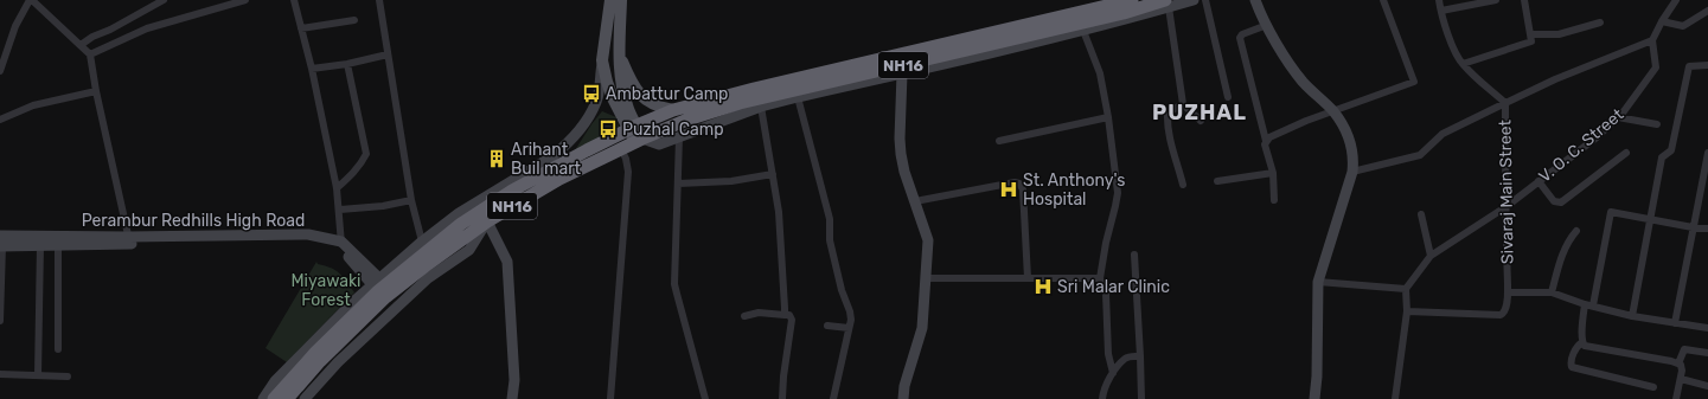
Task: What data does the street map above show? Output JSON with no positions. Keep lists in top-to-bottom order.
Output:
{
  "streets": {
    "highway": ["NH16"],
    "street": ["V. O. C. Street", "Sivaraj Main Street", "Perambur Redhills High Road"]
  },
  "crossings": [
    ["V. O. C. Street", "Sivaraj Main Street"]
  ],
  "districts": ["PUZHAL"],
  "parks": ["Miyawaki Forest"],
  "places": {
    "bus stop": ["Ambattur Camp", "Puzhal Camp"],
    "building": ["Arihant Buil mart"],
    "hospital": ["St. Anthony's Hospital", "Sri Malar Clinic"]
  }
}
